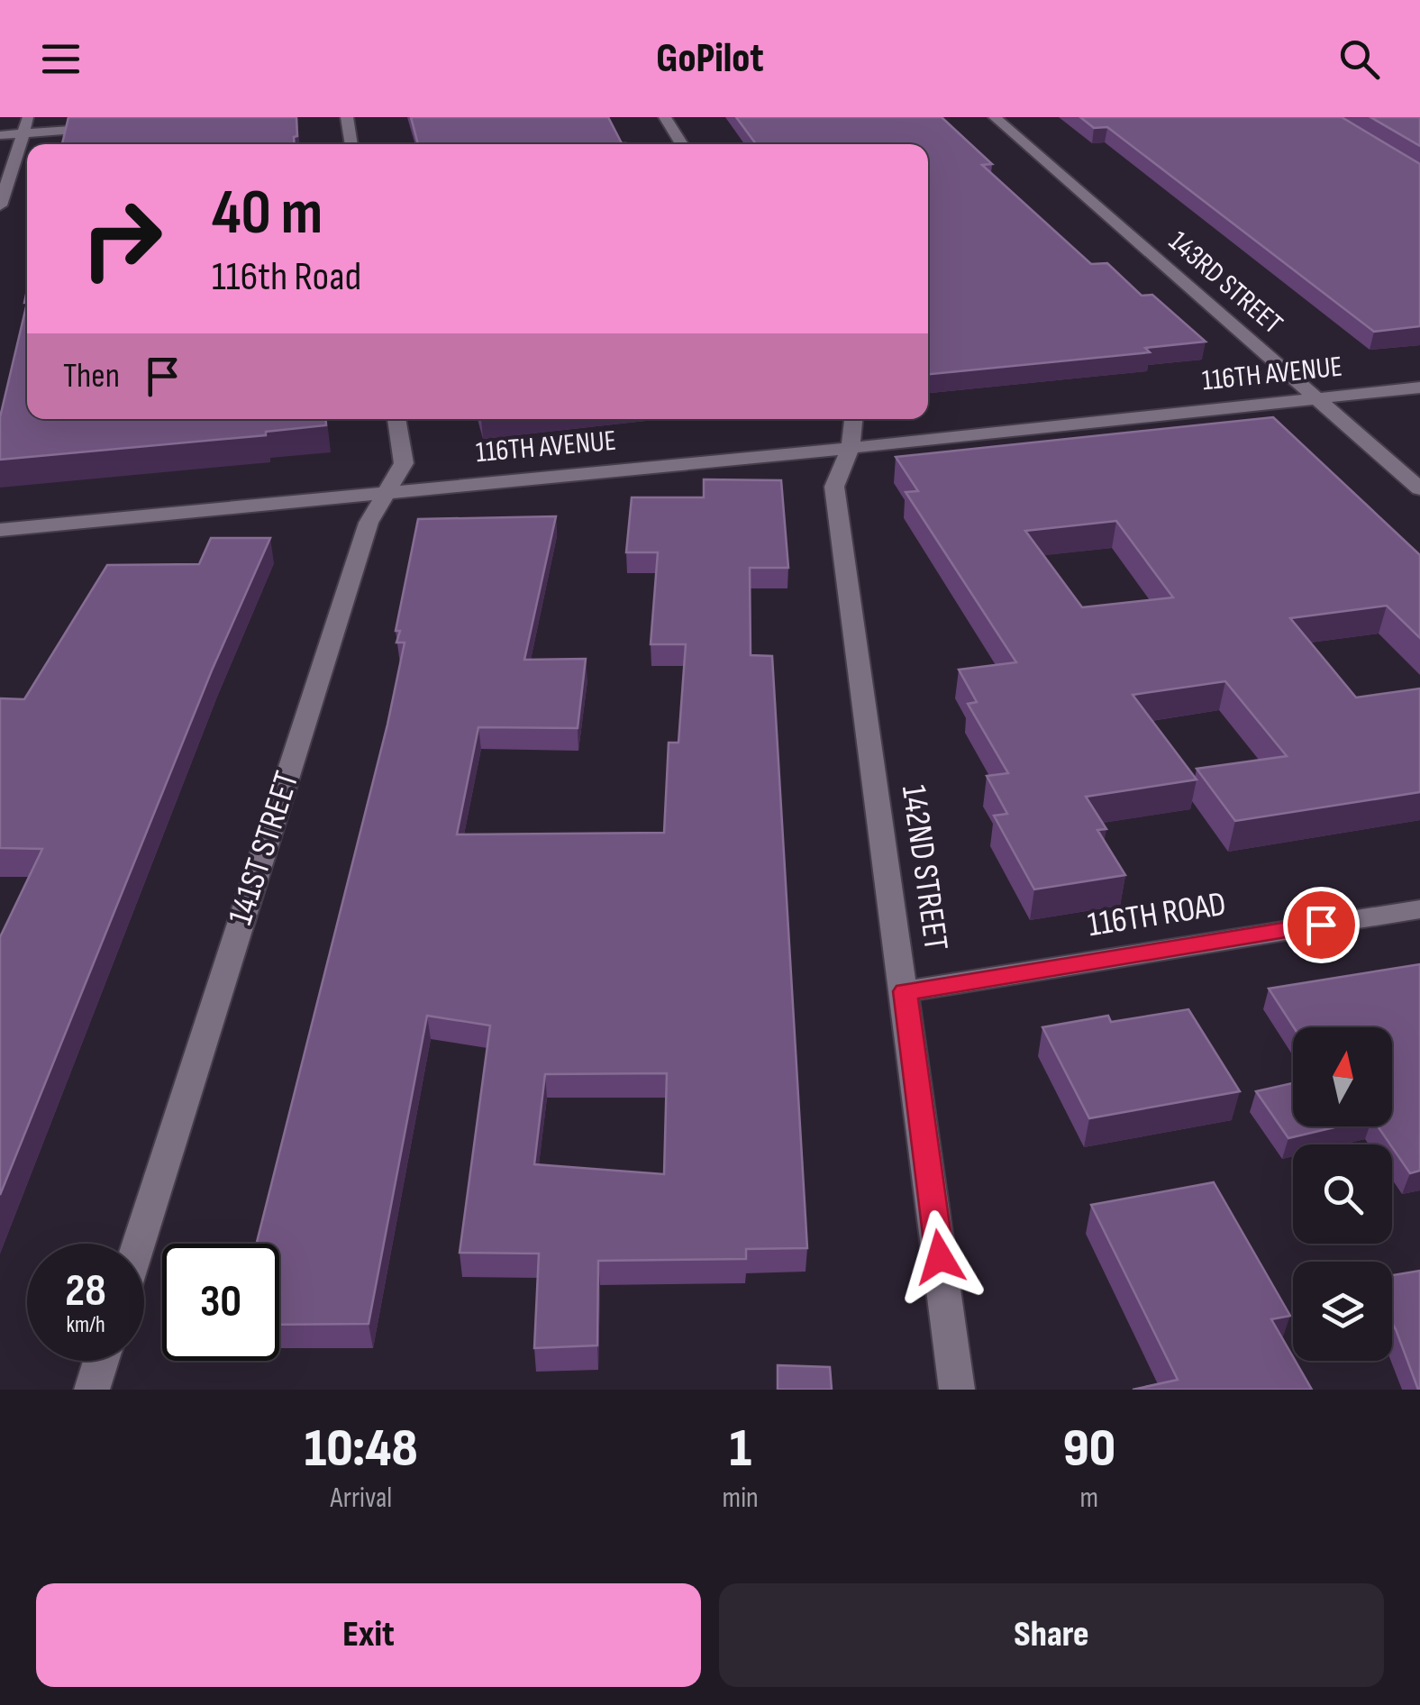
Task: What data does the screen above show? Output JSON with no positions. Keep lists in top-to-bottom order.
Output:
{
  "streets": {
    "street": [
      "143RD STREET",
      "116TH AVENUE",
      "141ST STREET",
      "142ND STREET",
      "116TH ROAD"
    ]
  },
  "crossings": [
    ["143RD STREET", "116TH AVENUE"],
    ["116TH AVENUE", "141ST STREET"],
    ["116TH AVENUE", "142ND STREET"],
    ["142ND STREET", "116TH ROAD"]
  ],
  "north": "top",
  "page": {
    "header": "GoPilot",
    "turn": ["40 m", "116th Road"],
    "then": "Then",
    "speed": "28 km/h",
    "limit": "30",
    "eta": [
      "10:48",
      "Arrival",
      "1",
      "min",
      "90",
      "m"
    ],
    "buttons": ["Exit", "Share"]
  }
}
